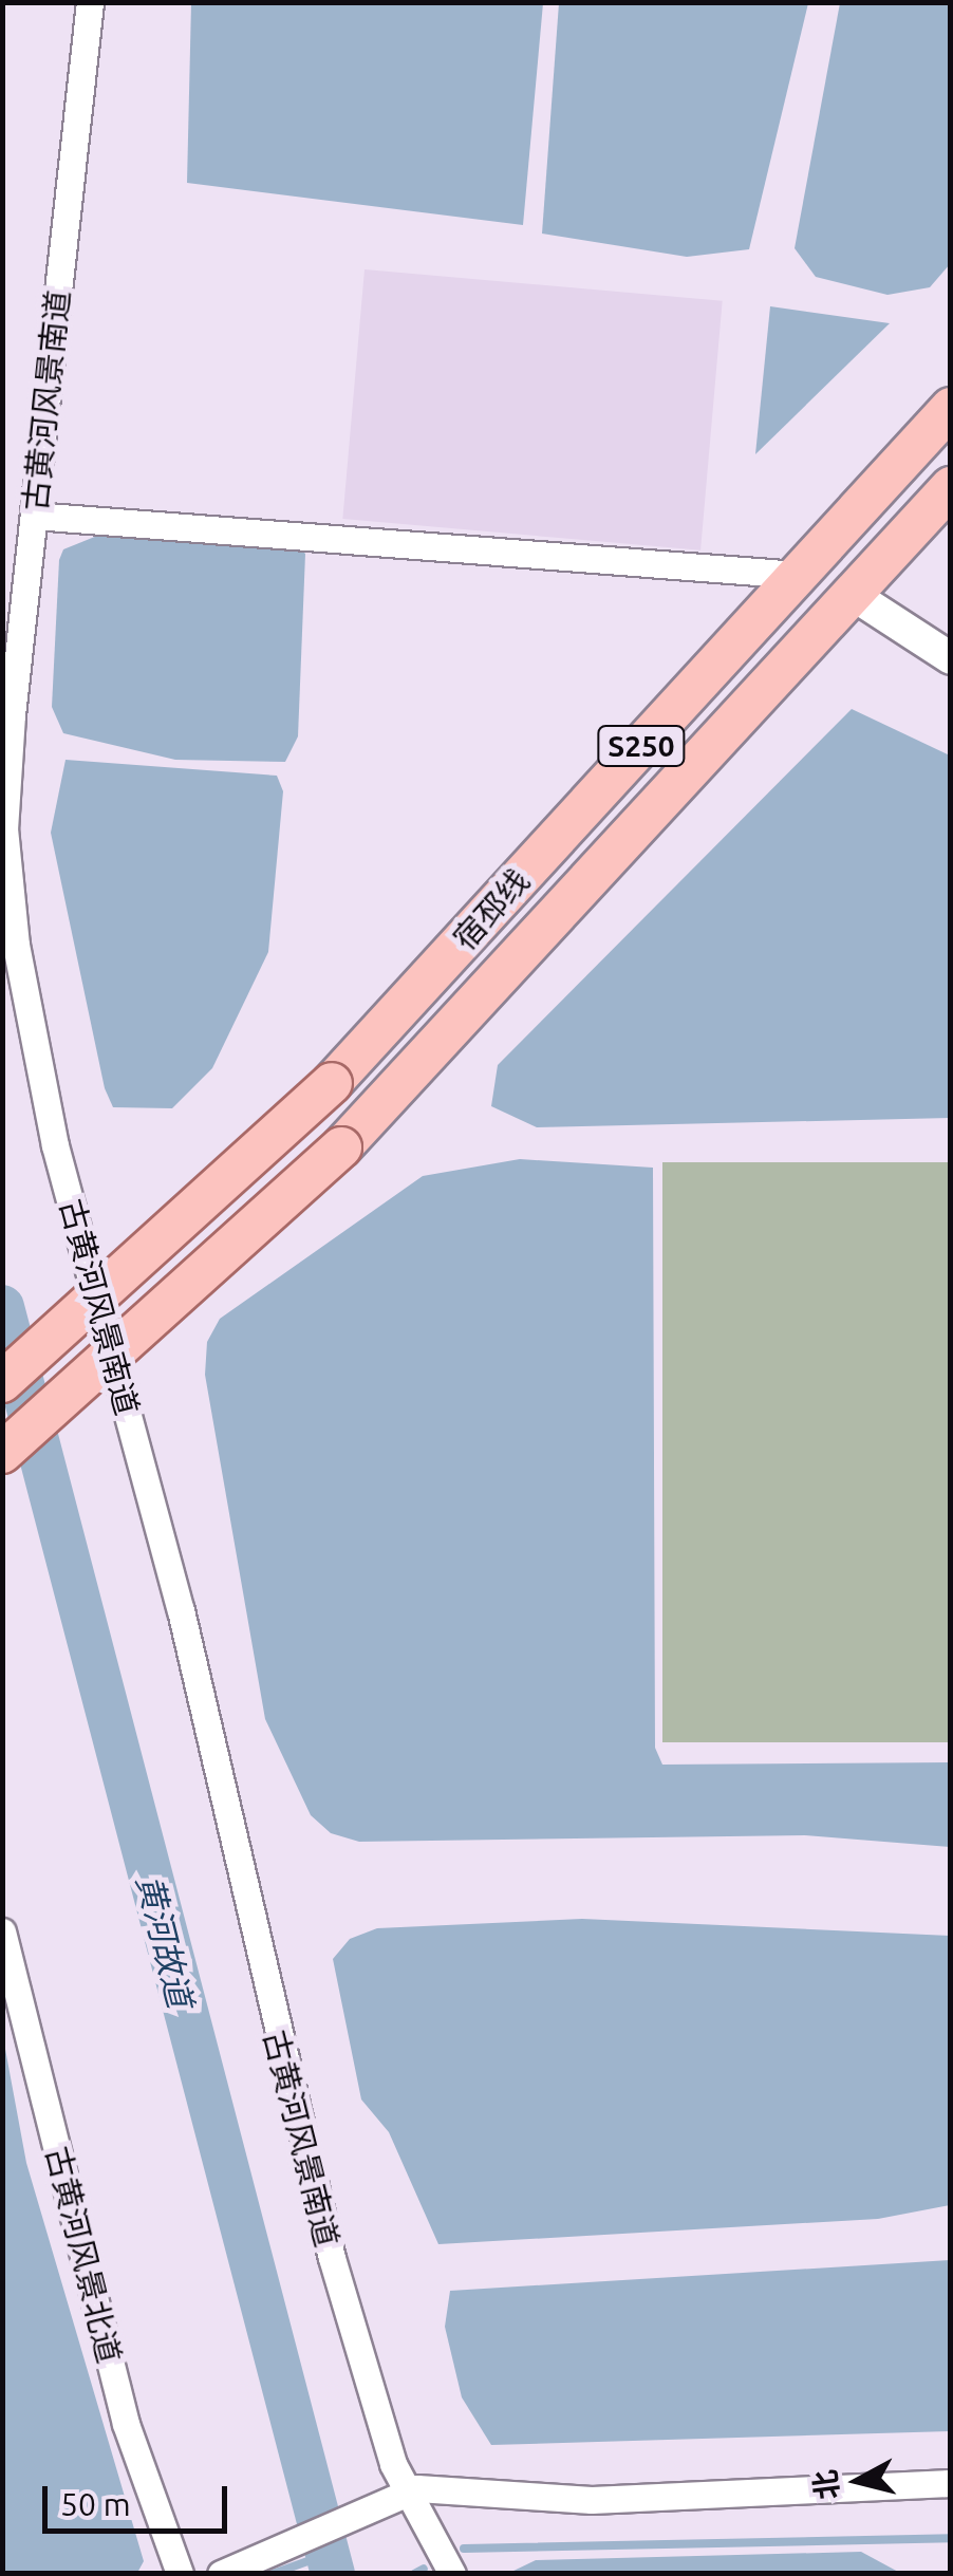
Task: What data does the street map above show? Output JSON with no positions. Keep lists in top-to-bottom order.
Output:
{
  "streets": {
    "main road": ["S250", "宿邳线"],
    "street": ["古黄河风景南道", "古黄河风景北道"]
  },
  "water": ["黄河故道"],
  "scale_bar": "50 m",
  "north": "left"
}
